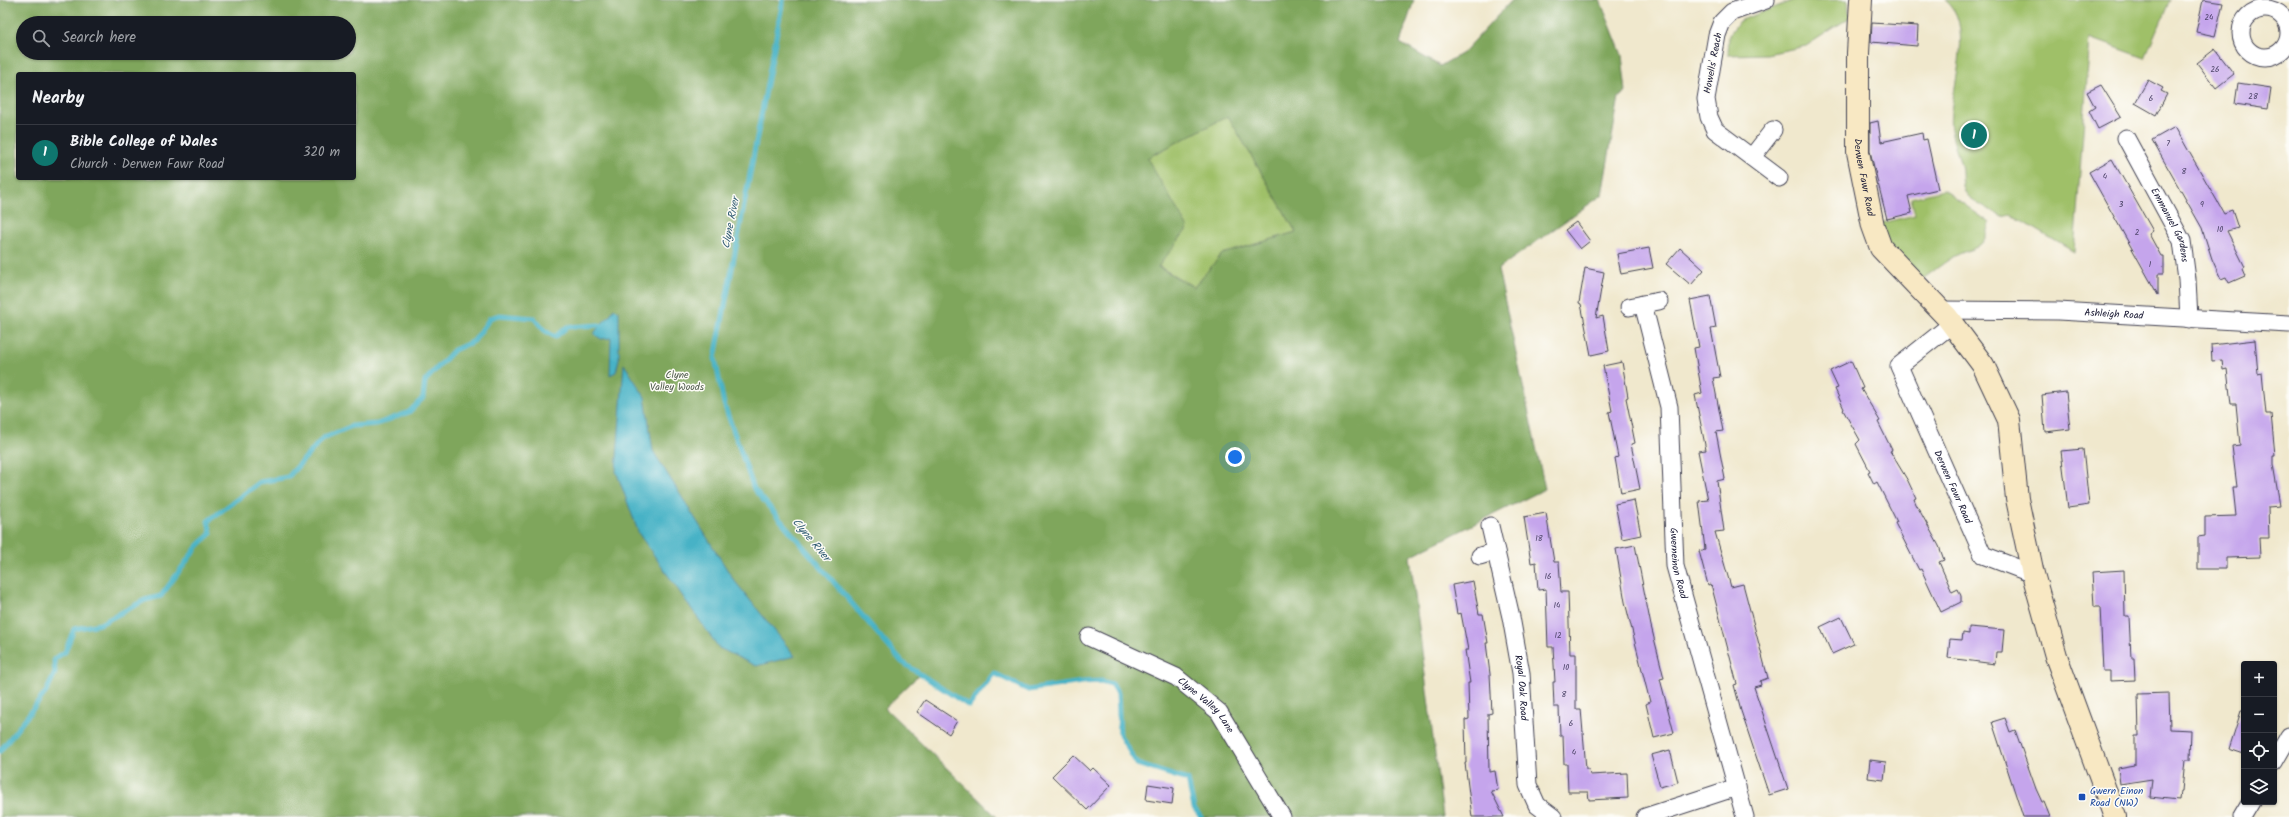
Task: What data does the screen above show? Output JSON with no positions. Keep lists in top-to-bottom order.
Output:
{
  "streets": {
    "main road": ["Derwen Fawr Road"],
    "street": [
      "Howells' Reach",
      "Emmanuel Gardens",
      "Ashleigh Road",
      "Gwerneinon Road",
      "Royal Oak Road",
      "Clyne Valley Lane"
    ]
  },
  "crossings": [
    ["Derwen Fawr Road", "Ashleigh Road"],
    ["Emmanuel Gardens", "Ashleigh Road"]
  ],
  "water": ["Clyne River"],
  "parks": ["Clyne Valley Woods"],
  "places": {
    "transit": ["Gwern Einon Road (NW)"]
  },
  "house_numbers": [
    "24",
    "26",
    "28",
    "6",
    "7",
    "8",
    "4",
    "3",
    "9",
    "10",
    "2",
    "1",
    "18",
    "16",
    "14",
    "12",
    "10",
    "8",
    "6",
    "4"
  ],
  "page": {
    "search": "Search here",
    "heading": "Nearby",
    "pins": "1",
    "list": [
      {
        "mark": "1",
        "name": "Bible College of Wales",
        "note": "Church · Derwen Fawr Road",
        "value": "320 m"
      }
    ],
    "map_buttons": ["+", "−"]
  }
}
